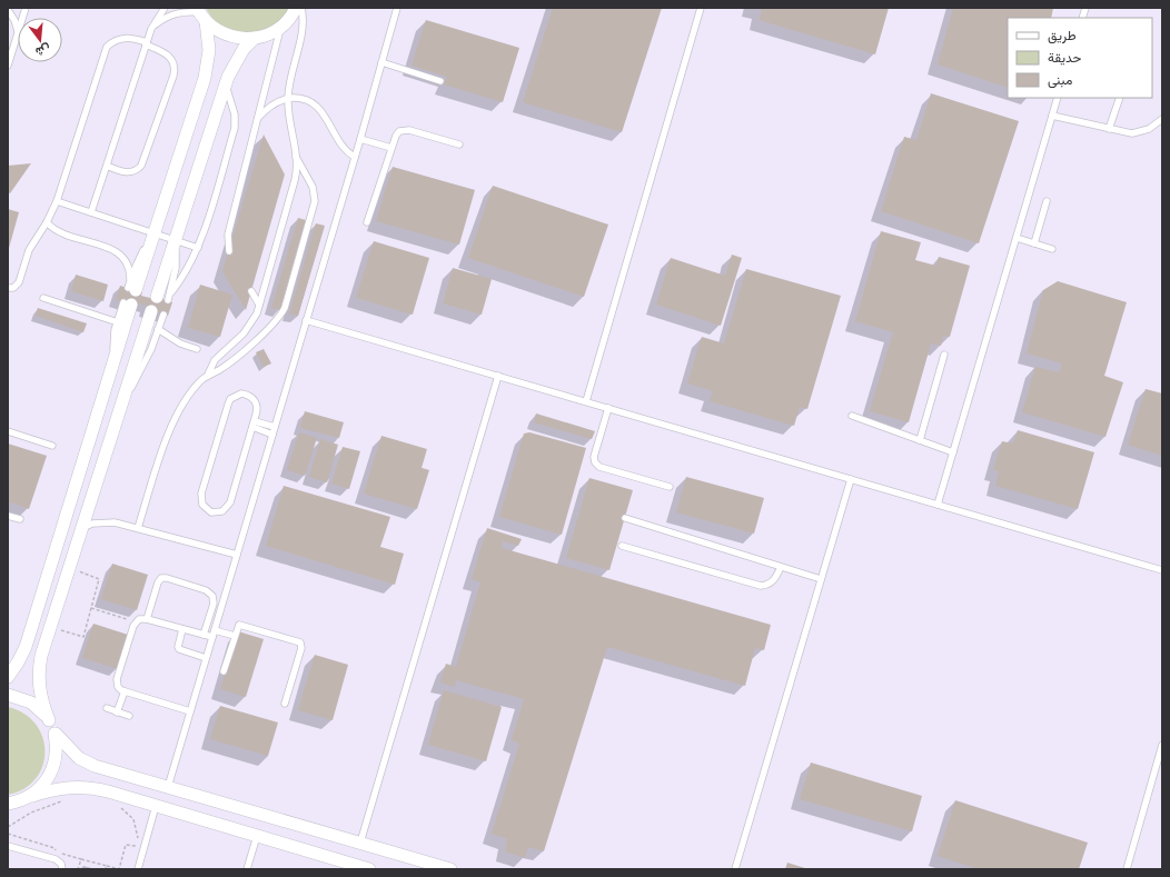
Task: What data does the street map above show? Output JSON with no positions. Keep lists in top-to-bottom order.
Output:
{
  "legend": ["طريق", "حديقة", "مبنى"],
  "north": "bottom"
}
